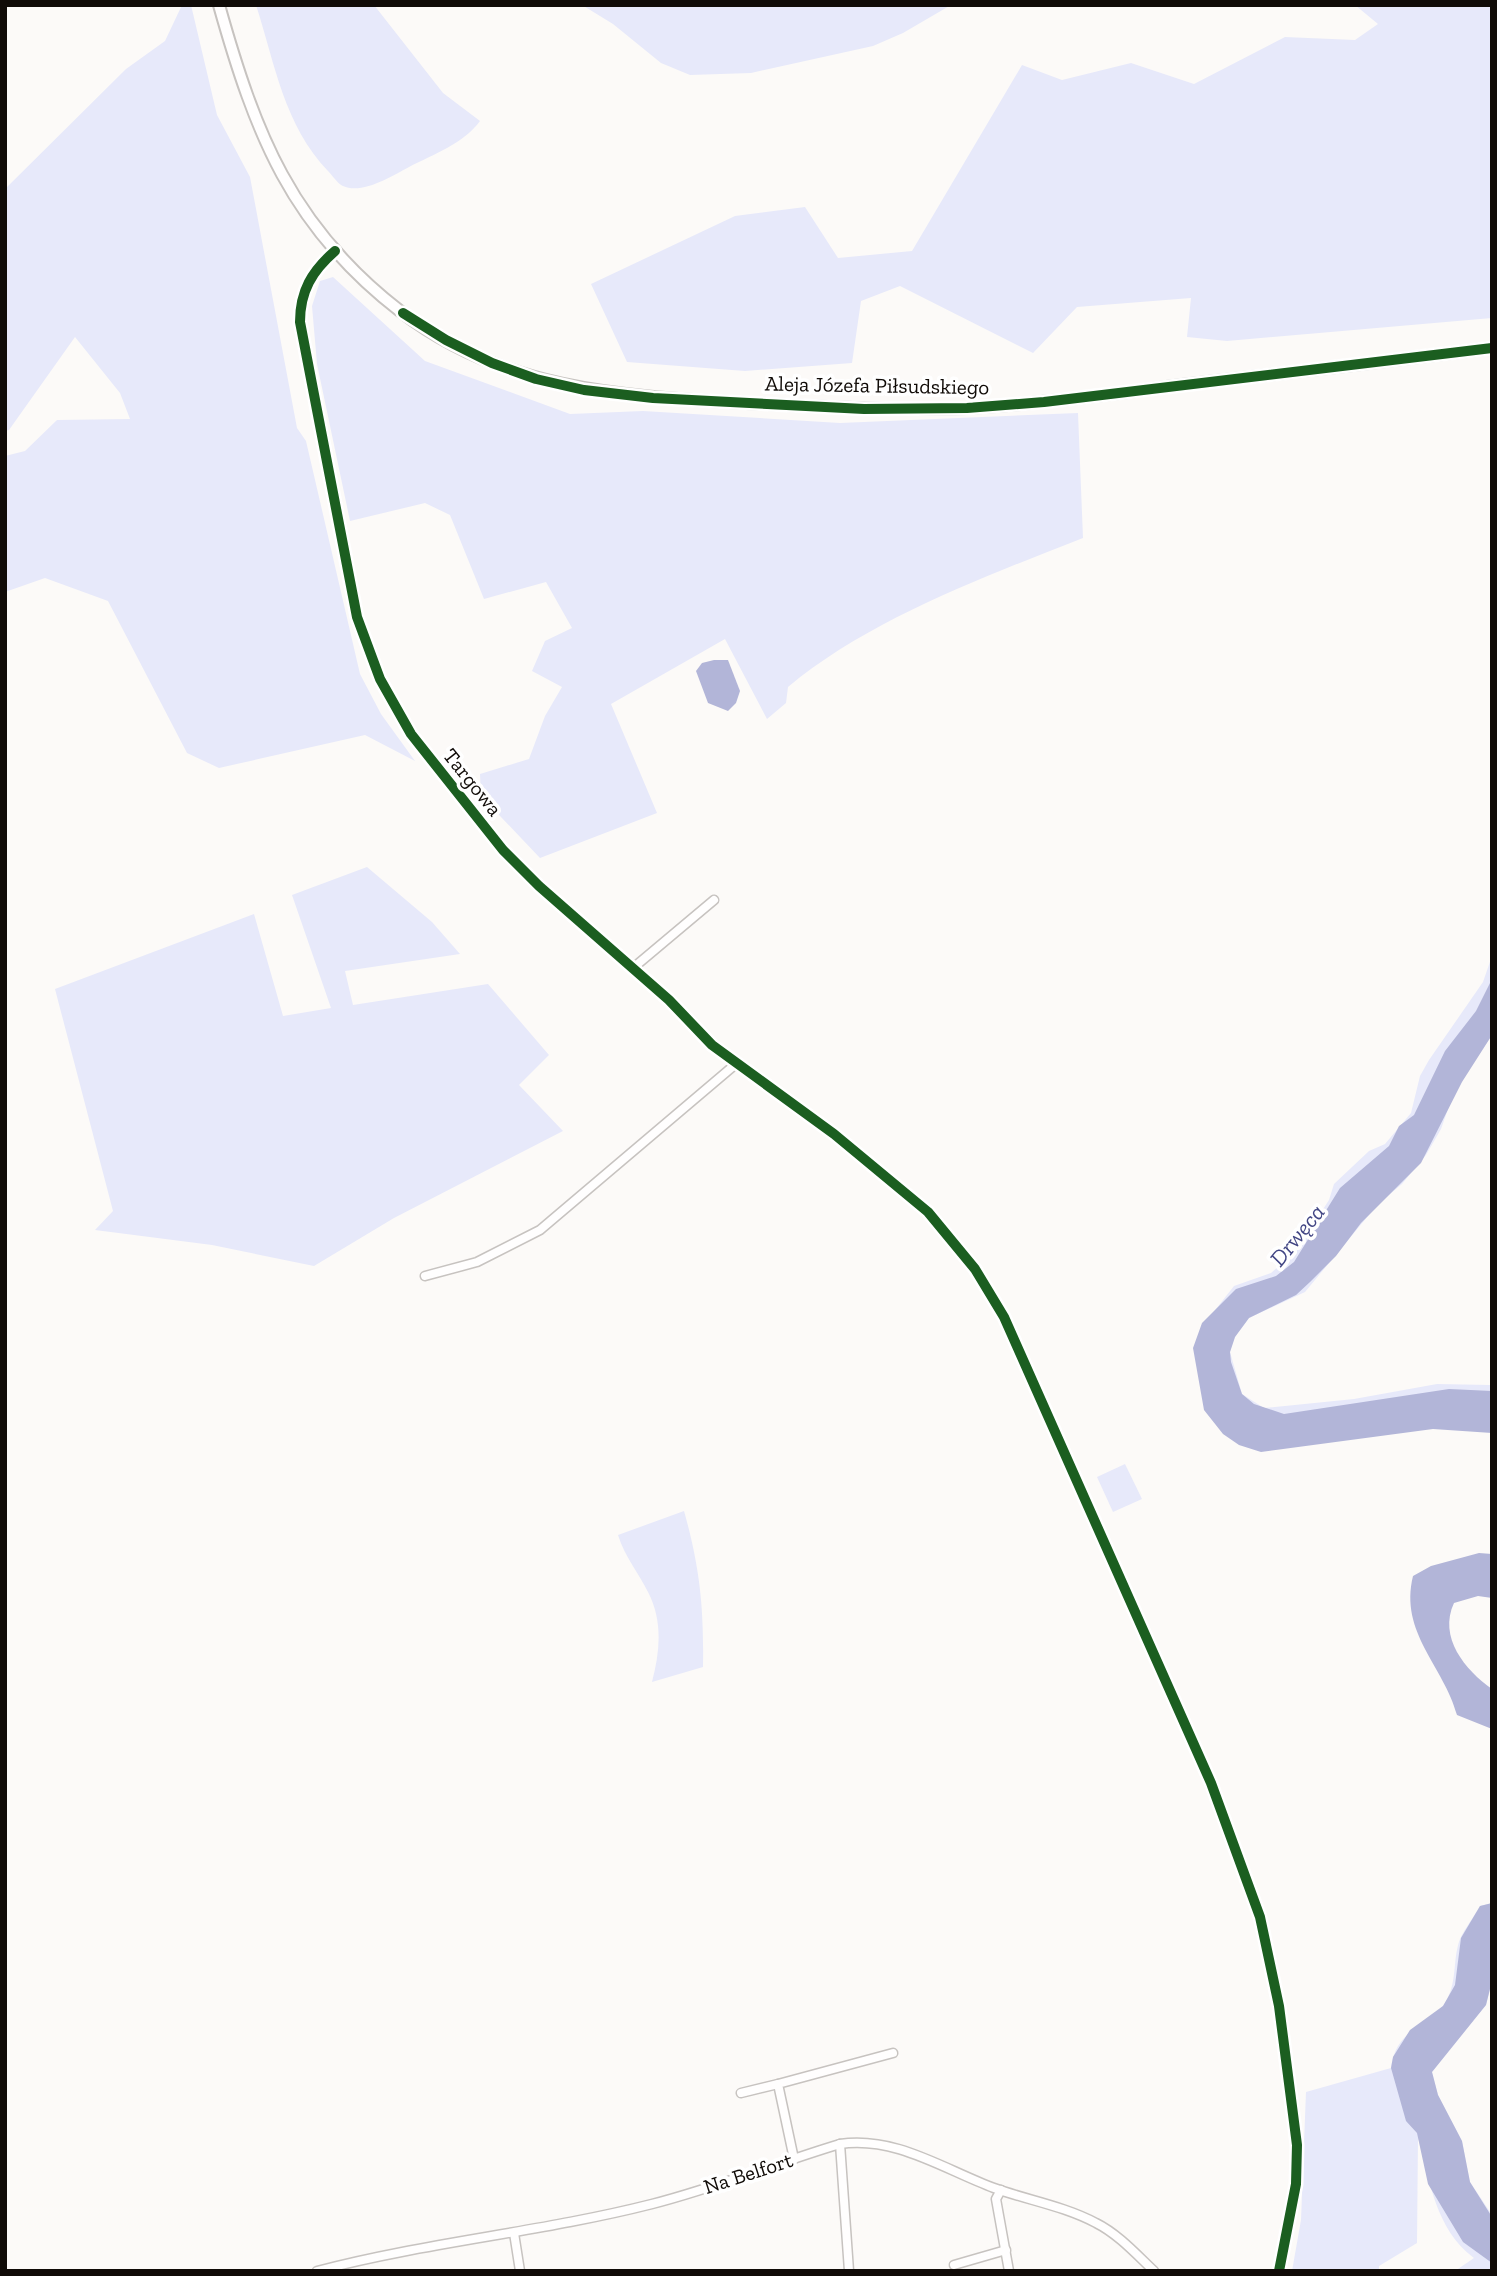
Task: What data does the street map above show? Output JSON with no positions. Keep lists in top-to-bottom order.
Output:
{
  "streets": {
    "main road": ["Aleja Józefa Piłsudskiego"],
    "street": ["Targowa", "Na Belfort"]
  },
  "crossings": [
    ["Aleja Józefa Piłsudskiego", "Targowa"]
  ],
  "water": ["Drwęca"]
}
